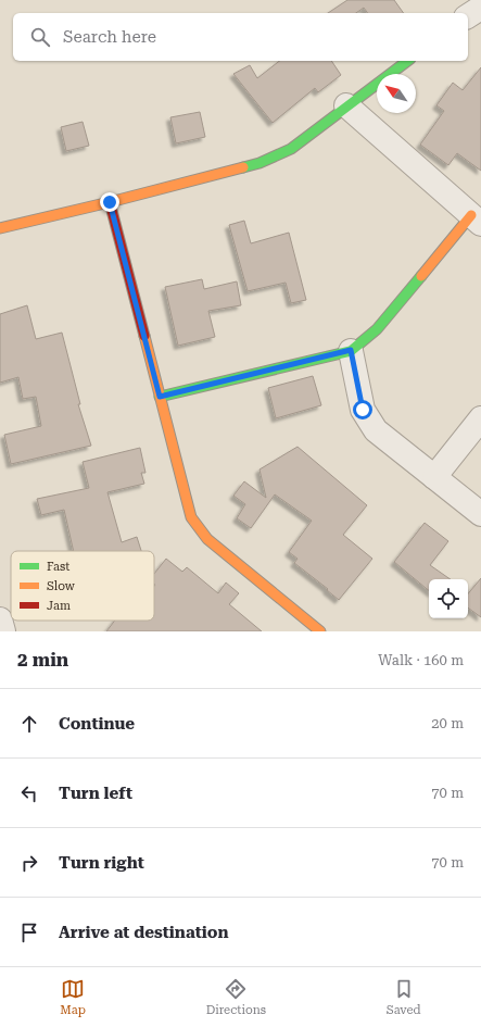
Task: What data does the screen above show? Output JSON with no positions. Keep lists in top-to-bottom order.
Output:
{
  "legend": ["Fast", "Slow", "Jam"],
  "north": "top left",
  "page": {
    "search": "Search here",
    "heading": ["2 min", "Walk · 160 m"],
    "list": [
      ["Continue", "20 m"],
      ["Turn left", "70 m"],
      ["Turn right", "70 m"],
      "Arrive at destination"
    ],
    "nav": ["Map", "Directions", "Saved"]
  }
}
